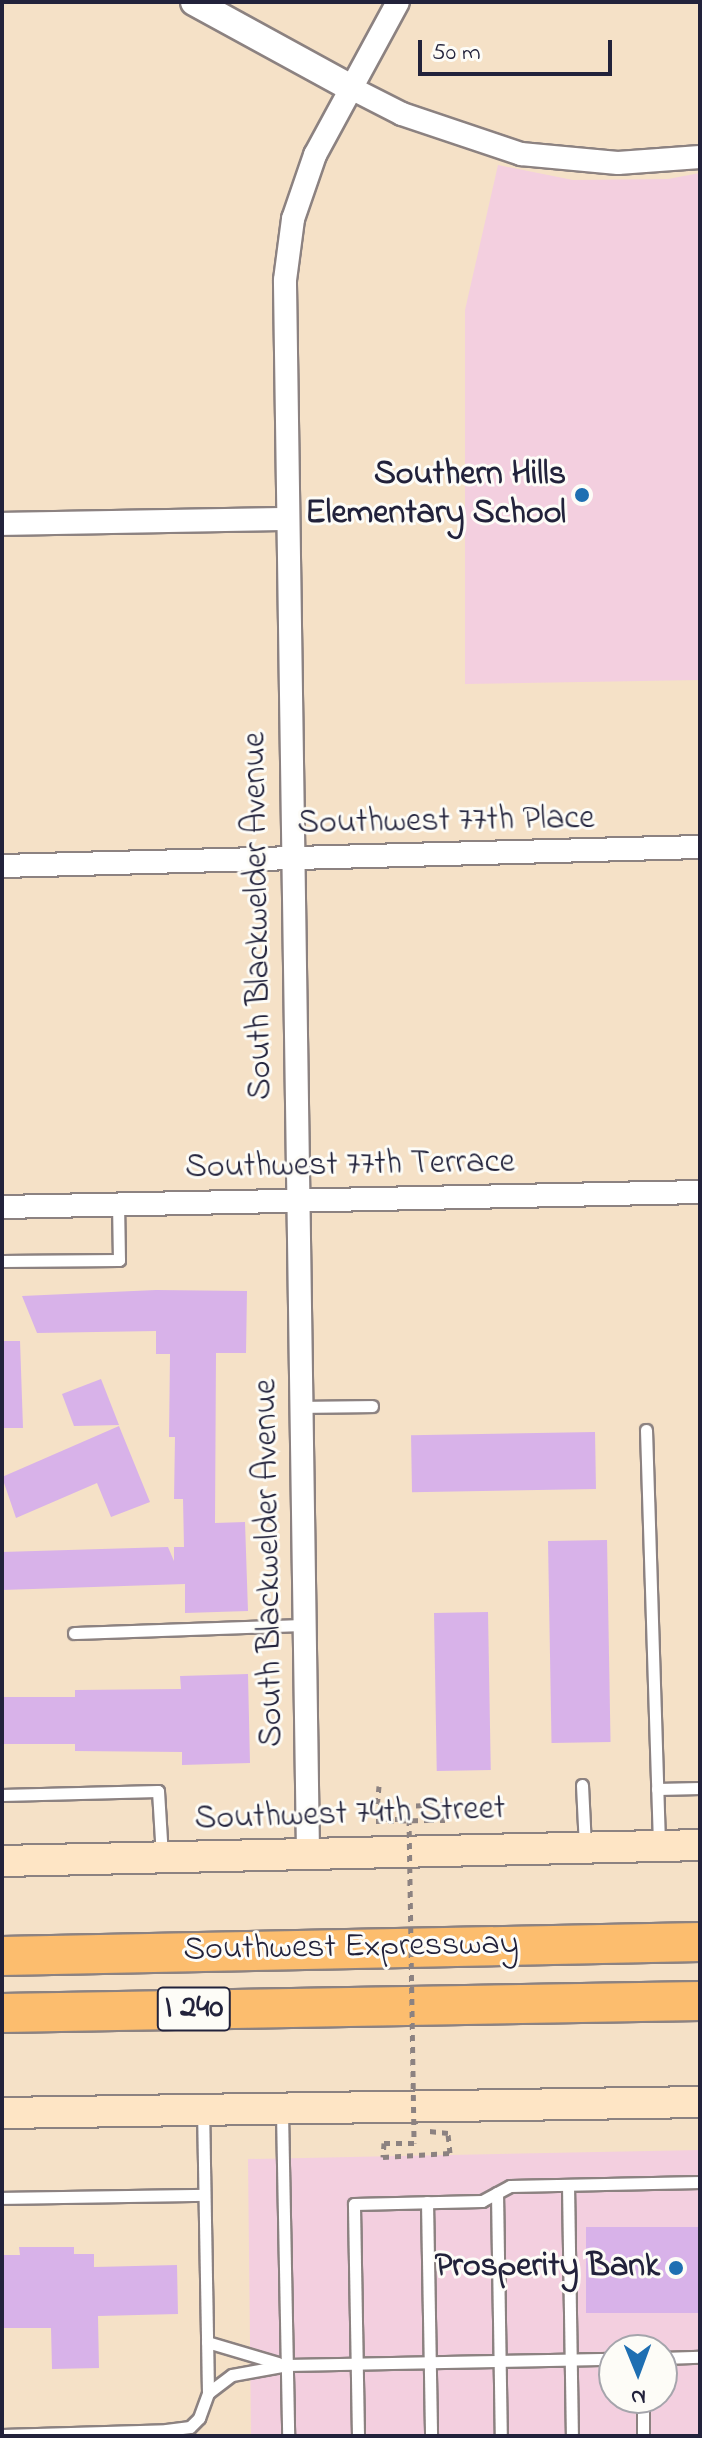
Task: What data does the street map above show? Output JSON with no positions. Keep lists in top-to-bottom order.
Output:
{
  "streets": {
    "highway": ["Southwest Expressway", "I 240"],
    "main road": ["Southwest 74th Street"],
    "street": ["Southwest 77th Place", "South Blackwelder Avenue", "Southwest 77th Terrace"]
  },
  "crossings": [
    ["Southwest 77th Place", "South Blackwelder Avenue"],
    ["South Blackwelder Avenue", "Southwest 77th Terrace"],
    ["South Blackwelder Avenue", "Southwest 74th Street"]
  ],
  "places": ["Southern Hills Elementary School", "Prosperity Bank"],
  "scale_bar": "50 m",
  "north": "bottom"
}
